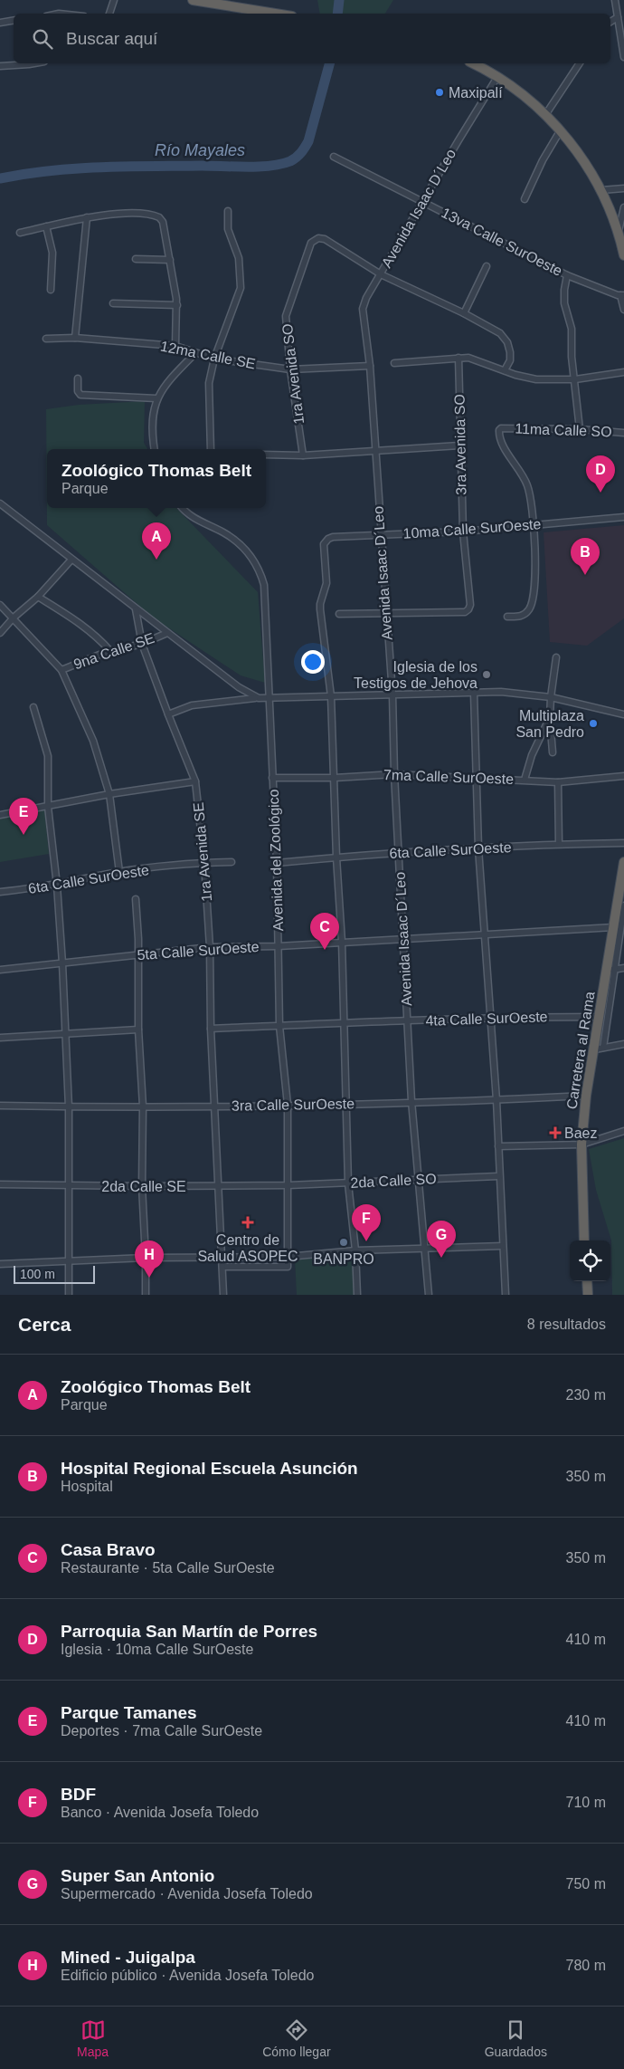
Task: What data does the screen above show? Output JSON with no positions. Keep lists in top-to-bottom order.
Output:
{
  "streets": {
    "highway": ["Carretera al Rama"],
    "street": [
      "Avenida Isaac D´Leo",
      "13va Calle SurOeste",
      "12ma Calle SE",
      "1ra Avenida SO",
      "11ma Calle SO",
      "3ra Avenida SO",
      "10ma Calle SurOeste",
      "9na Calle SE",
      "7ma Calle SurOeste",
      "6ta Calle SurOeste",
      "1ra Avenida SE",
      "Avenida del Zoológico",
      "5ta Calle SurOeste",
      "4ta Calle SurOeste",
      "3ra Calle SurOeste",
      "2da Calle SO",
      "2da Calle SE"
    ]
  },
  "crossings": [
    ["Avenida Isaac D´Leo", "13va Calle SurOeste"],
    ["Avenida Isaac D´Leo", "12ma Calle SE"],
    ["Avenida Isaac D´Leo", "1ra Avenida SO"],
    ["Avenida Isaac D´Leo", "3ra Avenida SO"],
    ["Avenida Isaac D´Leo", "10ma Calle SurOeste"],
    ["Avenida Isaac D´Leo", "7ma Calle SurOeste"],
    ["Avenida Isaac D´Leo", "6ta Calle SurOeste"],
    ["Avenida Isaac D´Leo", "5ta Calle SurOeste"],
    ["Avenida Isaac D´Leo", "4ta Calle SurOeste"],
    ["Avenida Isaac D´Leo", "3ra Calle SurOeste"],
    ["Avenida Isaac D´Leo", "2da Calle SO"],
    ["12ma Calle SE", "1ra Avenida SO"],
    ["11ma Calle SO", "10ma Calle SurOeste"],
    ["3ra Avenida SO", "10ma Calle SurOeste"],
    ["9na Calle SE", "1ra Avenida SE"],
    ["7ma Calle SurOeste", "Avenida del Zoológico"],
    ["6ta Calle SurOeste", "1ra Avenida SE"],
    ["6ta Calle SurOeste", "Avenida del Zoológico"],
    ["1ra Avenida SE", "5ta Calle SurOeste"],
    ["1ra Avenida SE", "4ta Calle SurOeste"],
    ["1ra Avenida SE", "3ra Calle SurOeste"],
    ["1ra Avenida SE", "2da Calle SE"],
    ["Avenida del Zoológico", "5ta Calle SurOeste"],
    ["Avenida del Zoológico", "4ta Calle SurOeste"],
    ["Avenida del Zoológico", "3ra Calle SurOeste"],
    ["Avenida del Zoológico", "2da Calle SO"],
    ["Avenida del Zoológico", "2da Calle SE"],
    ["5ta Calle SurOeste", "Carretera al Rama"],
    ["4ta Calle SurOeste", "Carretera al Rama"],
    ["Carretera al Rama", "3ra Calle SurOeste"],
    ["2da Calle SO", "2da Calle SE"]
  ],
  "water": ["Río Mayales"],
  "places": {
    "other": [
      "Maxipalí",
      "Iglesia de los Testigos de Jehova",
      "Multiplaza San Pedro",
      "BANPRO"
    ],
    "health": ["Baez", "Centro de Salud ASOPEC"]
  },
  "scale_bar": "100 m",
  "page": {
    "search": "Buscar aquí",
    "popup": ["Zoológico Thomas Belt", "Parque"],
    "pins": [
      "D",
      "A",
      "B",
      "E",
      "C",
      "F",
      "G",
      "H"
    ],
    "scale": "100 m",
    "heading": ["Cerca", "8 resultados"],
    "list": [
      {
        "mark": "A",
        "name": "Zoológico Thomas Belt",
        "note": "Parque",
        "value": "230 m"
      },
      {
        "mark": "B",
        "name": "Hospital Regional Escuela Asunción",
        "note": "Hospital",
        "value": "350 m"
      },
      {
        "mark": "C",
        "name": "Casa Bravo",
        "note": "Restaurante · 5ta Calle SurOeste",
        "value": "350 m"
      },
      {
        "mark": "D",
        "name": "Parroquia San Martín de Porres",
        "note": "Iglesia · 10ma Calle SurOeste",
        "value": "410 m"
      },
      {
        "mark": "E",
        "name": "Parque Tamanes",
        "note": "Deportes · 7ma Calle SurOeste",
        "value": "410 m"
      },
      {
        "mark": "F",
        "name": "BDF",
        "note": "Banco · Avenida Josefa Toledo",
        "value": "710 m"
      },
      {
        "mark": "G",
        "name": "Super San Antonio",
        "note": "Supermercado · Avenida Josefa Toledo",
        "value": "750 m"
      },
      {
        "mark": "H",
        "name": "Mined - Juigalpa",
        "note": "Edificio público · Avenida Josefa Toledo",
        "value": "780 m"
      }
    ],
    "nav": ["Mapa", "Cómo llegar", "Guardados"]
  }
}
